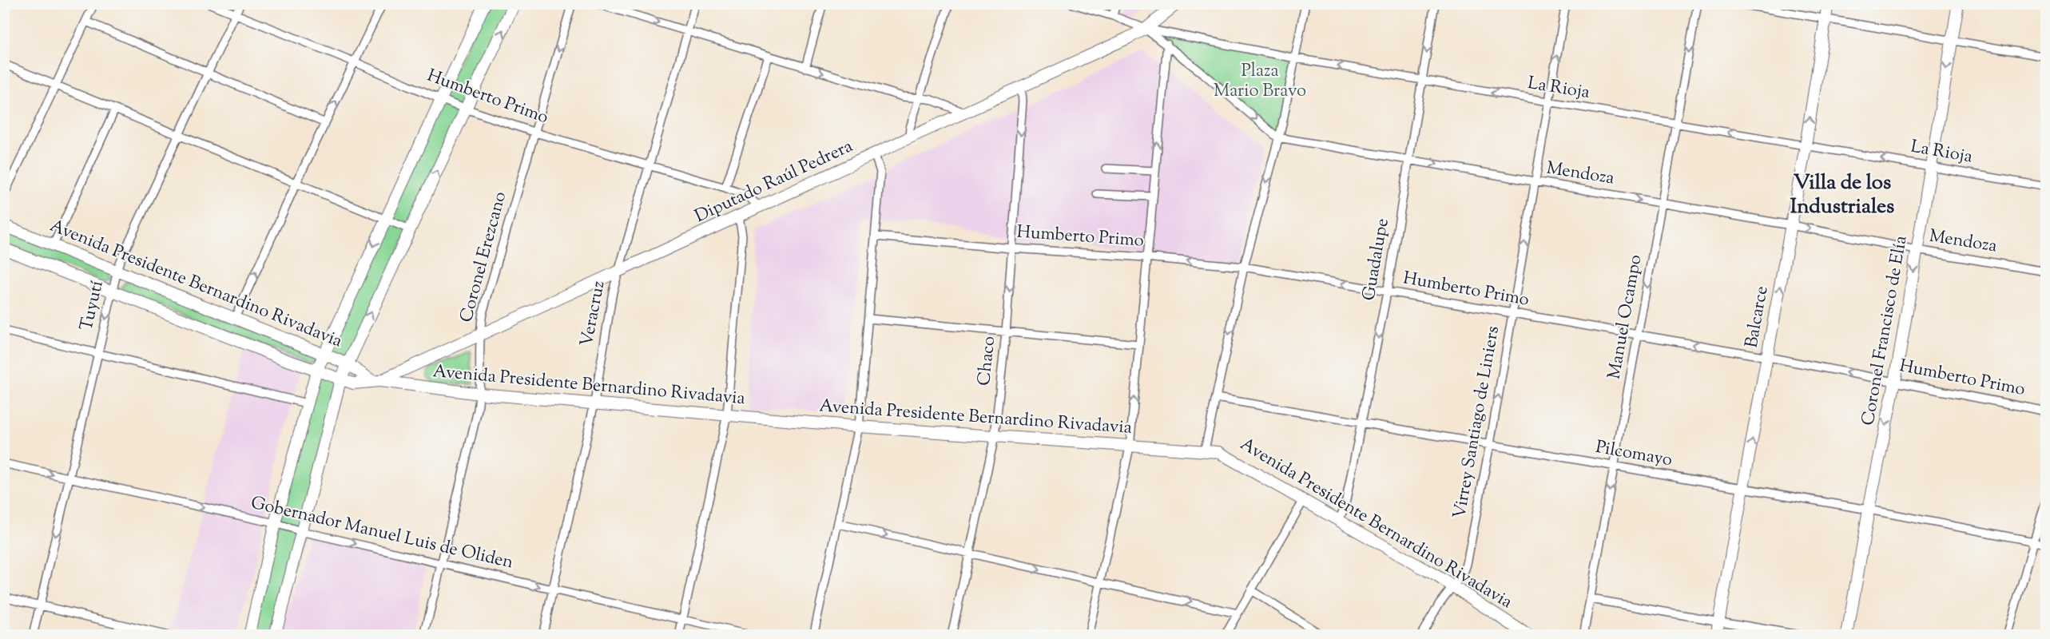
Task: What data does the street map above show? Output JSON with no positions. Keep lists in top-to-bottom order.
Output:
{
  "streets": {
    "street": [
      "La Rioja",
      "Humberto Primo",
      "Mendoza",
      "Diputado Raúl Pedrera",
      "Coronel Erezcano",
      "Guadalupe",
      "Avenida Presidente Bernardino Rivadavia",
      "Tuyutí",
      "Veracruz",
      "Manuel Ocampo",
      "Balcarce",
      "Coronel Francisco de Elía",
      "Chaco",
      "Virrey Santiago de Liniers",
      "Pilcomayo",
      "Gobernador Manuel Luis de Oliden"
    ]
  },
  "crossings": [
    ["La Rioja", "Diputado Raúl Pedrera"],
    ["La Rioja", "Guadalupe"],
    ["La Rioja", "Manuel Ocampo"],
    ["La Rioja", "Balcarce"],
    ["La Rioja", "Coronel Francisco de Elía"],
    ["La Rioja", "Virrey Santiago de Liniers"],
    ["Humberto Primo", "Diputado Raúl Pedrera"],
    ["Humberto Primo", "Coronel Erezcano"],
    ["Humberto Primo", "Guadalupe"],
    ["Humberto Primo", "Tuyutí"],
    ["Humberto Primo", "Veracruz"],
    ["Humberto Primo", "Manuel Ocampo"],
    ["Humberto Primo", "Balcarce"],
    ["Humberto Primo", "Coronel Francisco de Elía"],
    ["Humberto Primo", "Chaco"],
    ["Humberto Primo", "Virrey Santiago de Liniers"],
    ["Mendoza", "Guadalupe"],
    ["Mendoza", "Manuel Ocampo"],
    ["Mendoza", "Balcarce"],
    ["Mendoza", "Coronel Francisco de Elía"],
    ["Mendoza", "Virrey Santiago de Liniers"],
    ["Diputado Raúl Pedrera", "Coronel Erezcano"],
    ["Diputado Raúl Pedrera", "Avenida Presidente Bernardino Rivadavia"],
    ["Diputado Raúl Pedrera", "Veracruz"],
    ["Diputado Raúl Pedrera", "Chaco"],
    ["Coronel Erezcano", "Avenida Presidente Bernardino Rivadavia"],
    ["Coronel Erezcano", "Gobernador Manuel Luis de Oliden"],
    ["Guadalupe", "Avenida Presidente Bernardino Rivadavia"],
    ["Guadalupe", "Pilcomayo"],
    ["Avenida Presidente Bernardino Rivadavia", "Tuyutí"],
    ["Avenida Presidente Bernardino Rivadavia", "Veracruz"],
    ["Avenida Presidente Bernardino Rivadavia", "Chaco"],
    ["Avenida Presidente Bernardino Rivadavia", "Virrey Santiago de Liniers"],
    ["Tuyutí", "Gobernador Manuel Luis de Oliden"],
    ["Veracruz", "Gobernador Manuel Luis de Oliden"],
    ["Manuel Ocampo", "Pilcomayo"],
    ["Balcarce", "Pilcomayo"],
    ["Coronel Francisco de Elía", "Pilcomayo"],
    ["Virrey Santiago de Liniers", "Pilcomayo"]
  ],
  "one_way": [
    "La Rioja",
    "Mendoza",
    "Guadalupe",
    "Manuel Ocampo",
    "Balcarce",
    "Coronel Francisco de Elía",
    "Chaco",
    "Virrey Santiago de Liniers",
    "Gobernador Manuel Luis de Oliden"
  ],
  "districts": ["Villa de los Industriales"],
  "parks": ["Plaza Mario Bravo"]
}
